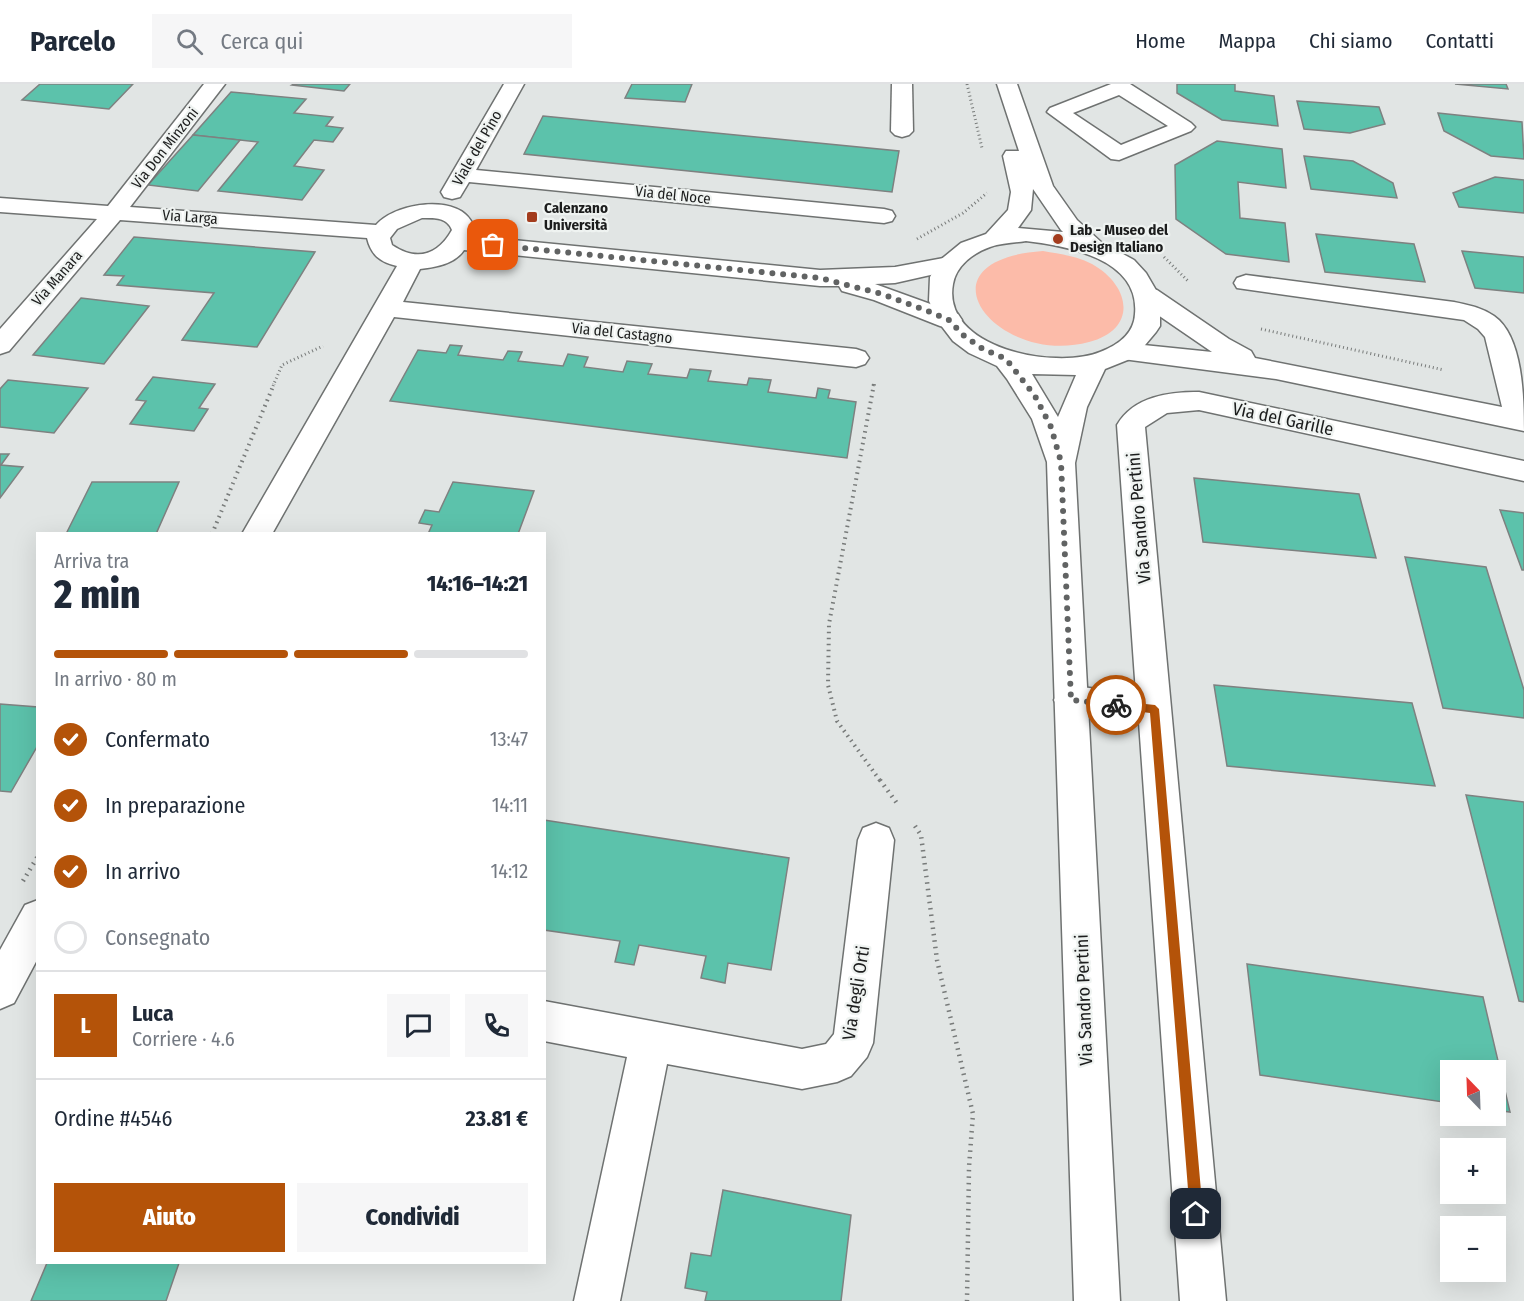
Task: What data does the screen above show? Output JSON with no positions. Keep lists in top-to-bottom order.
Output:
{
  "streets": {
    "street": [
      "Via Don Minzoni",
      "Viale del Pino",
      "Via del Noce",
      "Via Larga",
      "Via Manara",
      "Via del Castagno",
      "Via del Garille",
      "Via Sandro Pertini",
      "Via degli Orti"
    ]
  },
  "crossings": [
    ["Via Don Minzoni", "Via Larga"],
    ["Via Don Minzoni", "Via Manara"],
    ["Viale del Pino", "Via del Noce"],
    ["Viale del Pino", "Via Larga"],
    ["Via Larga", "Via Manara"],
    ["Via del Garille", "Via Sandro Pertini"]
  ],
  "places": {
    "transit": ["Calenzano Università"],
    "other": ["Lab - Museo del Design Italiano"]
  },
  "north": "top left",
  "page": {
    "header": "Parcelo",
    "search": "Cerca qui",
    "nav": [
      "Home",
      "Mappa",
      "Chi siamo",
      "Contatti"
    ],
    "heading": ["2 min", "Arriva tra", "14:16–14:21"],
    "panel": [
      "Luca",
      "Corriere · 4.6",
      "Ordine #4546",
      "23.81 €"
    ],
    "bar": "In arrivo · 80 m",
    "list": [
      ["Confermato", "13:47"],
      ["In preparazione", "14:11"],
      ["In arrivo", "14:12"],
      "Consegnato"
    ],
    "round": "L",
    "map_buttons": ["+", "−"],
    "buttons": ["Aiuto", "Condividi"]
  }
}
